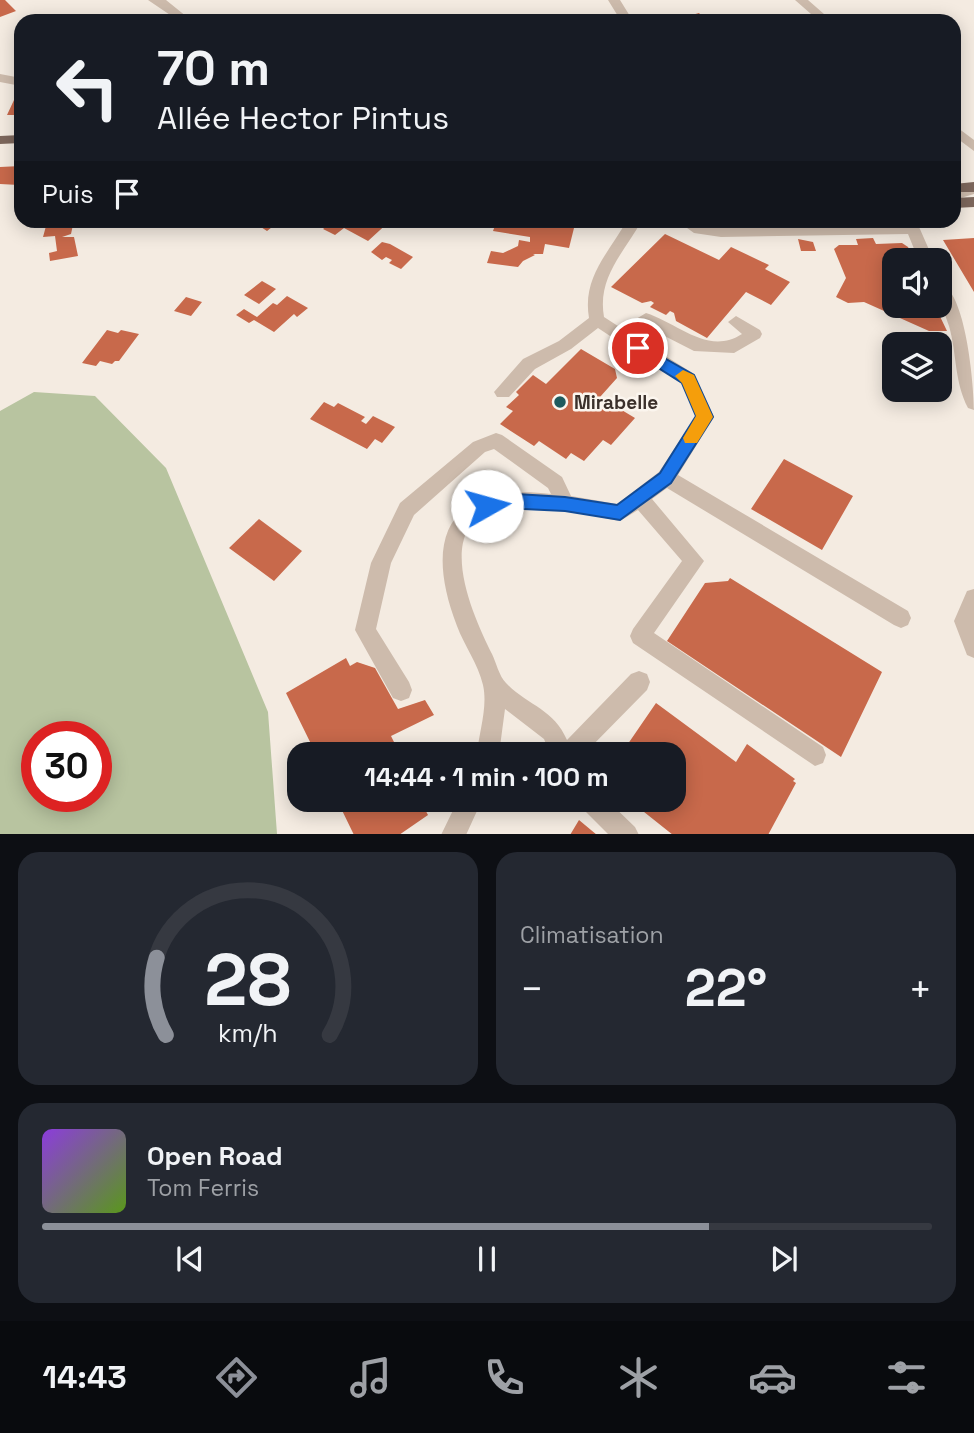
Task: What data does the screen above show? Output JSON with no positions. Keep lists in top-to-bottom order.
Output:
{
  "places": ["Mirabelle"],
  "page": {
    "turn": ["70 m", "Allée Hector Pintus"],
    "then": "Puis",
    "limit": "30",
    "trip": "14:44 · 1 min · 100 m",
    "tile": "Climatisation",
    "heat": ["−", "22°", "+"],
    "song": ["Open Road", "Tom Ferris"],
    "tabs": "14:43",
    "gauge": ["28", "km/h"]
  }
}
